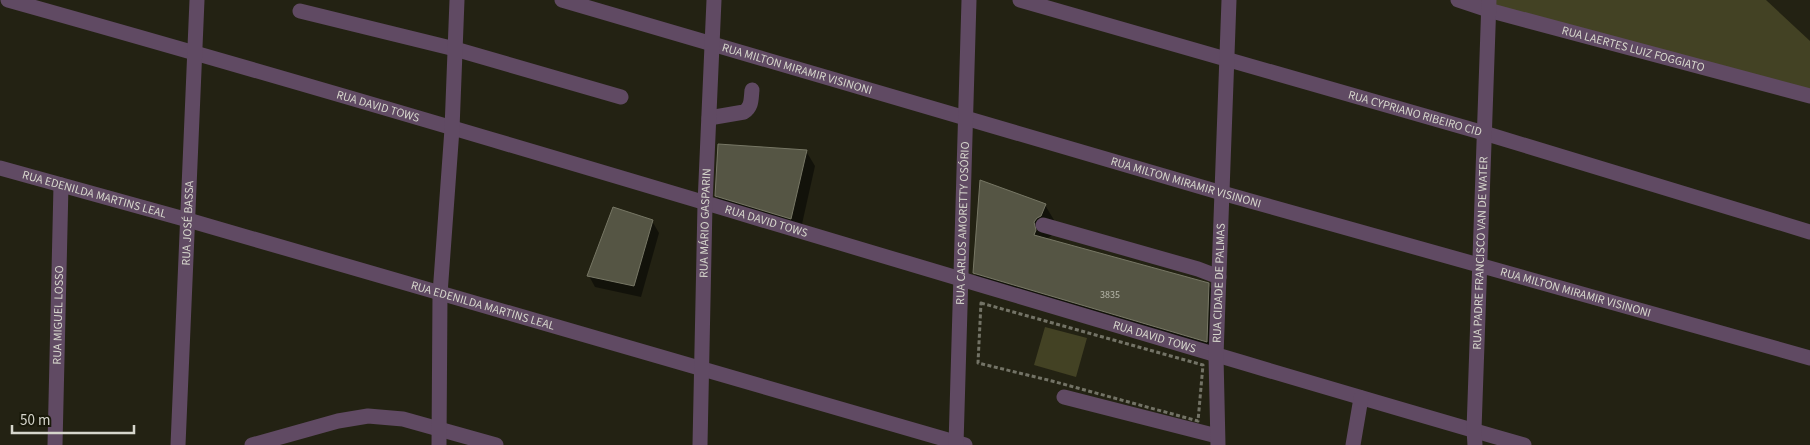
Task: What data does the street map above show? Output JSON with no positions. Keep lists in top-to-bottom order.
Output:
{
  "streets": {
    "street": [
      "RUA LAERTES LUIZ FOGGIATO",
      "RUA MILTON MIRAMIR VISINONI",
      "RUA DAVID TOWS",
      "RUA CYPRIANO RIBEIRO CID",
      "RUA EDENILDA MARTINS LEAL",
      "RUA MÁRIO GASPARIN",
      "RUA JOSÉ BASSA",
      "RUA CARLOS AMORETTY OSÓRIO",
      "RUA PADRE FRANCISCO VAN DE WATER",
      "RUA CIDADE DE PALMAS",
      "RUA MIGUEL LOSSO"
    ]
  },
  "crossings": [
    ["RUA LAERTES LUIZ FOGGIATO", "RUA PADRE FRANCISCO VAN DE WATER"],
    ["RUA MILTON MIRAMIR VISINONI", "RUA MÁRIO GASPARIN"],
    ["RUA MILTON MIRAMIR VISINONI", "RUA CARLOS AMORETTY OSÓRIO"],
    ["RUA MILTON MIRAMIR VISINONI", "RUA PADRE FRANCISCO VAN DE WATER"],
    ["RUA MILTON MIRAMIR VISINONI", "RUA CIDADE DE PALMAS"],
    ["RUA DAVID TOWS", "RUA MÁRIO GASPARIN"],
    ["RUA DAVID TOWS", "RUA JOSÉ BASSA"],
    ["RUA DAVID TOWS", "RUA CARLOS AMORETTY OSÓRIO"],
    ["RUA DAVID TOWS", "RUA PADRE FRANCISCO VAN DE WATER"],
    ["RUA DAVID TOWS", "RUA CIDADE DE PALMAS"],
    ["RUA CYPRIANO RIBEIRO CID", "RUA PADRE FRANCISCO VAN DE WATER"],
    ["RUA CYPRIANO RIBEIRO CID", "RUA CIDADE DE PALMAS"],
    ["RUA EDENILDA MARTINS LEAL", "RUA MÁRIO GASPARIN"],
    ["RUA EDENILDA MARTINS LEAL", "RUA JOSÉ BASSA"],
    ["RUA EDENILDA MARTINS LEAL", "RUA CARLOS AMORETTY OSÓRIO"],
    ["RUA EDENILDA MARTINS LEAL", "RUA MIGUEL LOSSO"]
  ],
  "house_numbers": ["3835"],
  "scale_bar": "50 m"
}
